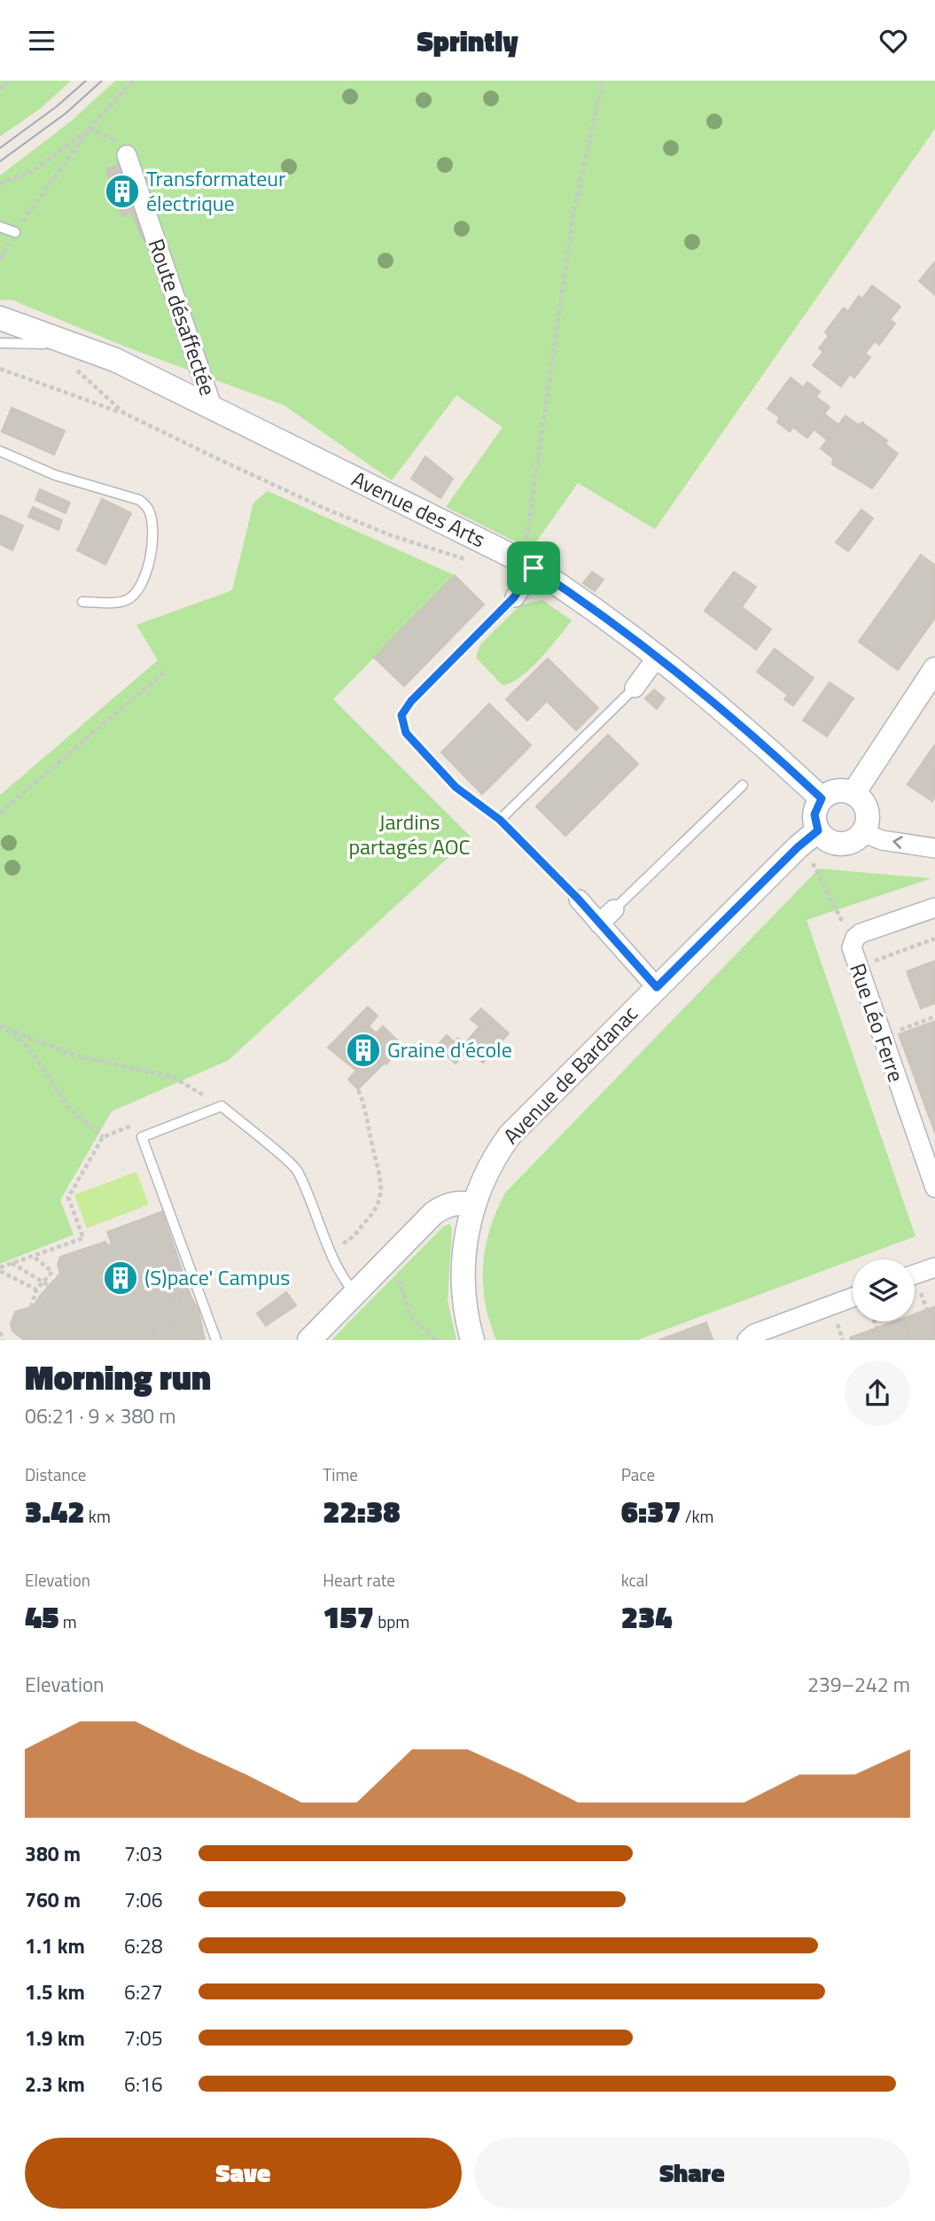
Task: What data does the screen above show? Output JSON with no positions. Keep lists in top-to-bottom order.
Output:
{
  "streets": {
    "street": [
      "Route désaffectée",
      "Avenue des Arts",
      "Rue Léo Ferre",
      "Avenue de Bardanac"
    ]
  },
  "crossings": [
    ["Route désaffectée", "Avenue des Arts"],
    ["Avenue des Arts", "Avenue de Bardanac"]
  ],
  "parks": ["Jardins partagés AOC"],
  "places": {
    "building": ["Transformateur électrique", "Graine d'école", "(S)pace' Campus"]
  },
  "page": {
    "header": "Sprintly",
    "heading": ["Morning run", "06:21 · 9 × 380 m"],
    "stats": [
      ["Distance", "3.42 km"],
      ["Time", "22:38"],
      ["Pace", "6:37 /km"],
      ["Elevation", "45 m"],
      ["Heart rate", "157 bpm"],
      ["kcal", "234"]
    ],
    "chart": ["Elevation", "239–242 m"],
    "list": [
      {
        "name": "380 m",
        "note": "7:03"
      },
      {
        "name": "760 m",
        "note": "7:06"
      },
      {
        "name": "1.1 km",
        "note": "6:28"
      },
      {
        "name": "1.5 km",
        "note": "6:27"
      },
      {
        "name": "1.9 km",
        "note": "7:05"
      },
      {
        "name": "2.3 km",
        "note": "6:16"
      }
    ],
    "buttons": ["Save", "Share"]
  }
}
